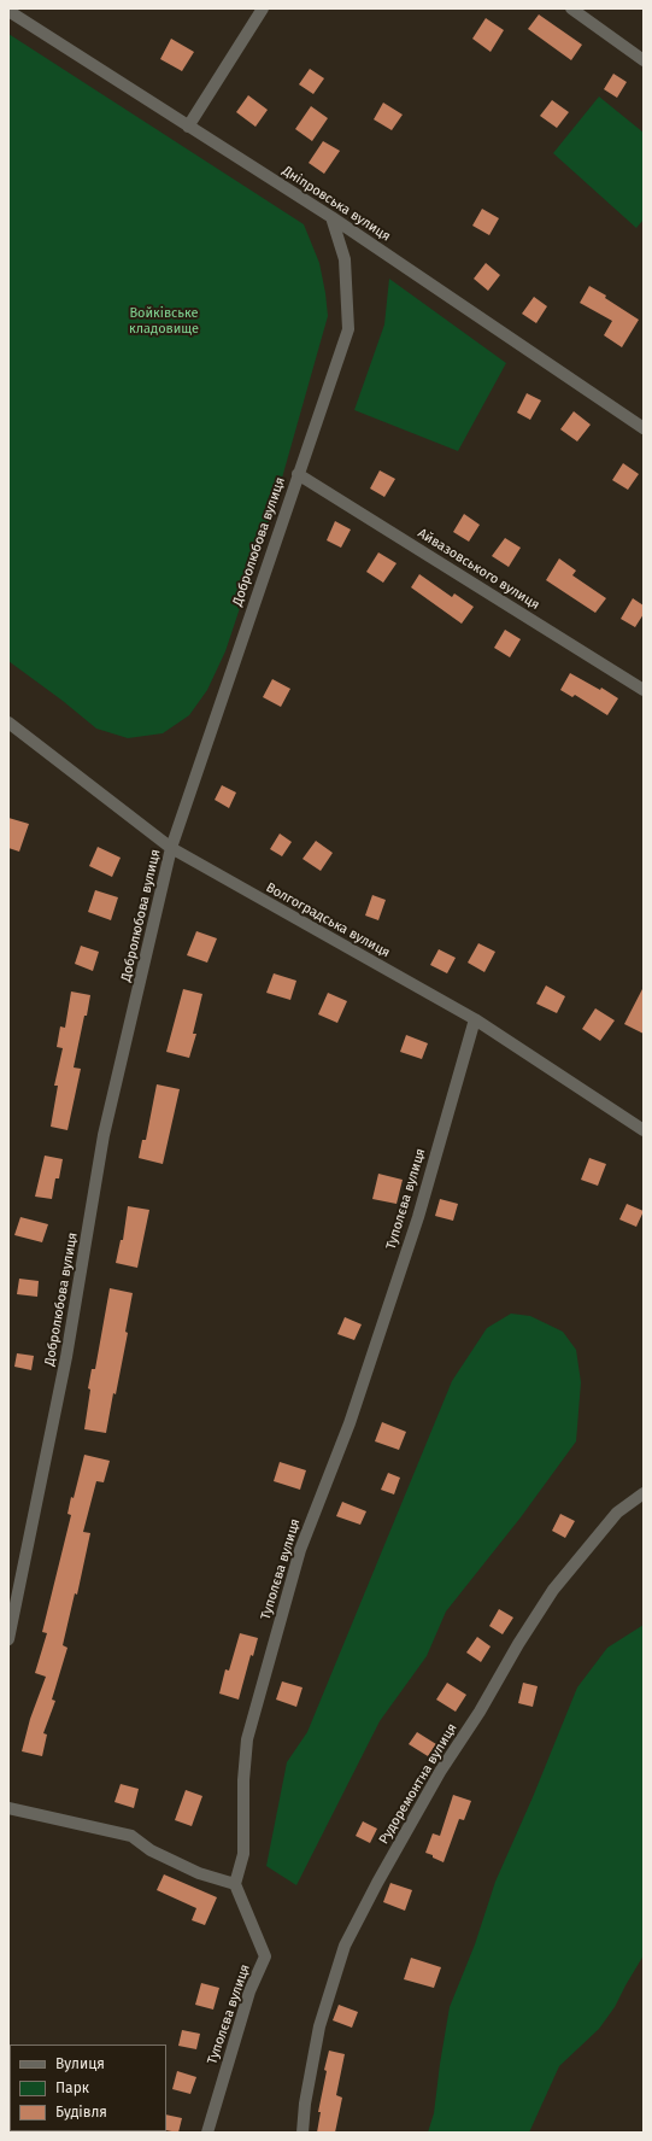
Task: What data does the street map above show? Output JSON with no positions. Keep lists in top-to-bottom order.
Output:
{
  "streets": {
    "street": [
      "Дніпровська вулиця",
      "Добролюбова вулиця",
      "Айвазовського вулиця",
      "Волгоградська вулиця",
      "Туполєва вулиця",
      "Рудоремонтна вулиця"
    ]
  },
  "crossings": [
    ["Дніпровська вулиця", "Добролюбова вулиця"],
    ["Добролюбова вулиця", "Айвазовського вулиця"],
    ["Добролюбова вулиця", "Волгоградська вулиця"],
    ["Волгоградська вулиця", "Туполєва вулиця"]
  ],
  "parks": ["Войківське кладовище"],
  "legend": ["Вулиця", "Парк", "Будівля"]
}
